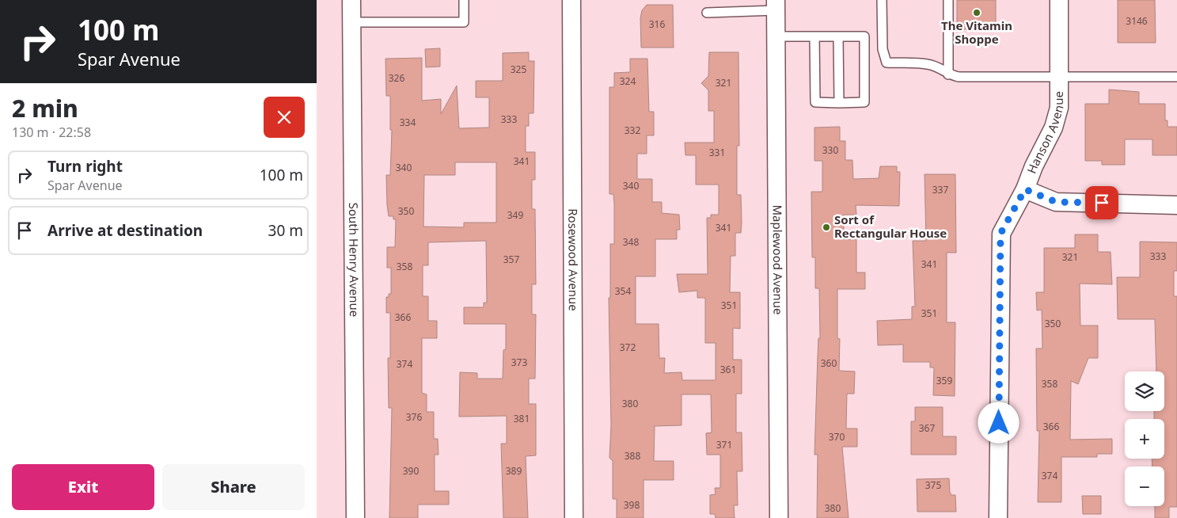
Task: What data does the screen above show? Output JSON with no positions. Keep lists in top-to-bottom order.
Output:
{
  "streets": {
    "street": [
      "Hanson Avenue",
      "South Henry Avenue",
      "Rosewood Avenue",
      "Maplewood Avenue"
    ]
  },
  "places": ["The Vitamin Shoppe", "Sort of Rectangular House"],
  "house_numbers": [
    "3146",
    "316",
    "325",
    "326",
    "324",
    "321",
    "333",
    "334",
    "332",
    "330",
    "331",
    "341",
    "340",
    "340",
    "337",
    "350",
    "349",
    "341",
    "348",
    "333",
    "321",
    "357",
    "341",
    "358",
    "354",
    "351",
    "351",
    "366",
    "350",
    "372",
    "373",
    "360",
    "374",
    "361",
    "359",
    "358",
    "380",
    "376",
    "381",
    "366",
    "367",
    "370",
    "371",
    "388",
    "390",
    "389",
    "374",
    "375",
    "398",
    "380"
  ],
  "page": {
    "turn": ["100 m", "Spar Avenue"],
    "heading": ["2 min", "130 m · 22:58"],
    "list": [
      {
        "name": "Turn right",
        "note": "Spar Avenue",
        "value": "100 m"
      },
      {
        "name": "Arrive at destination",
        "value": "30 m"
      }
    ],
    "map_buttons": ["+", "−"],
    "buttons": ["Exit", "Share"]
  }
}
